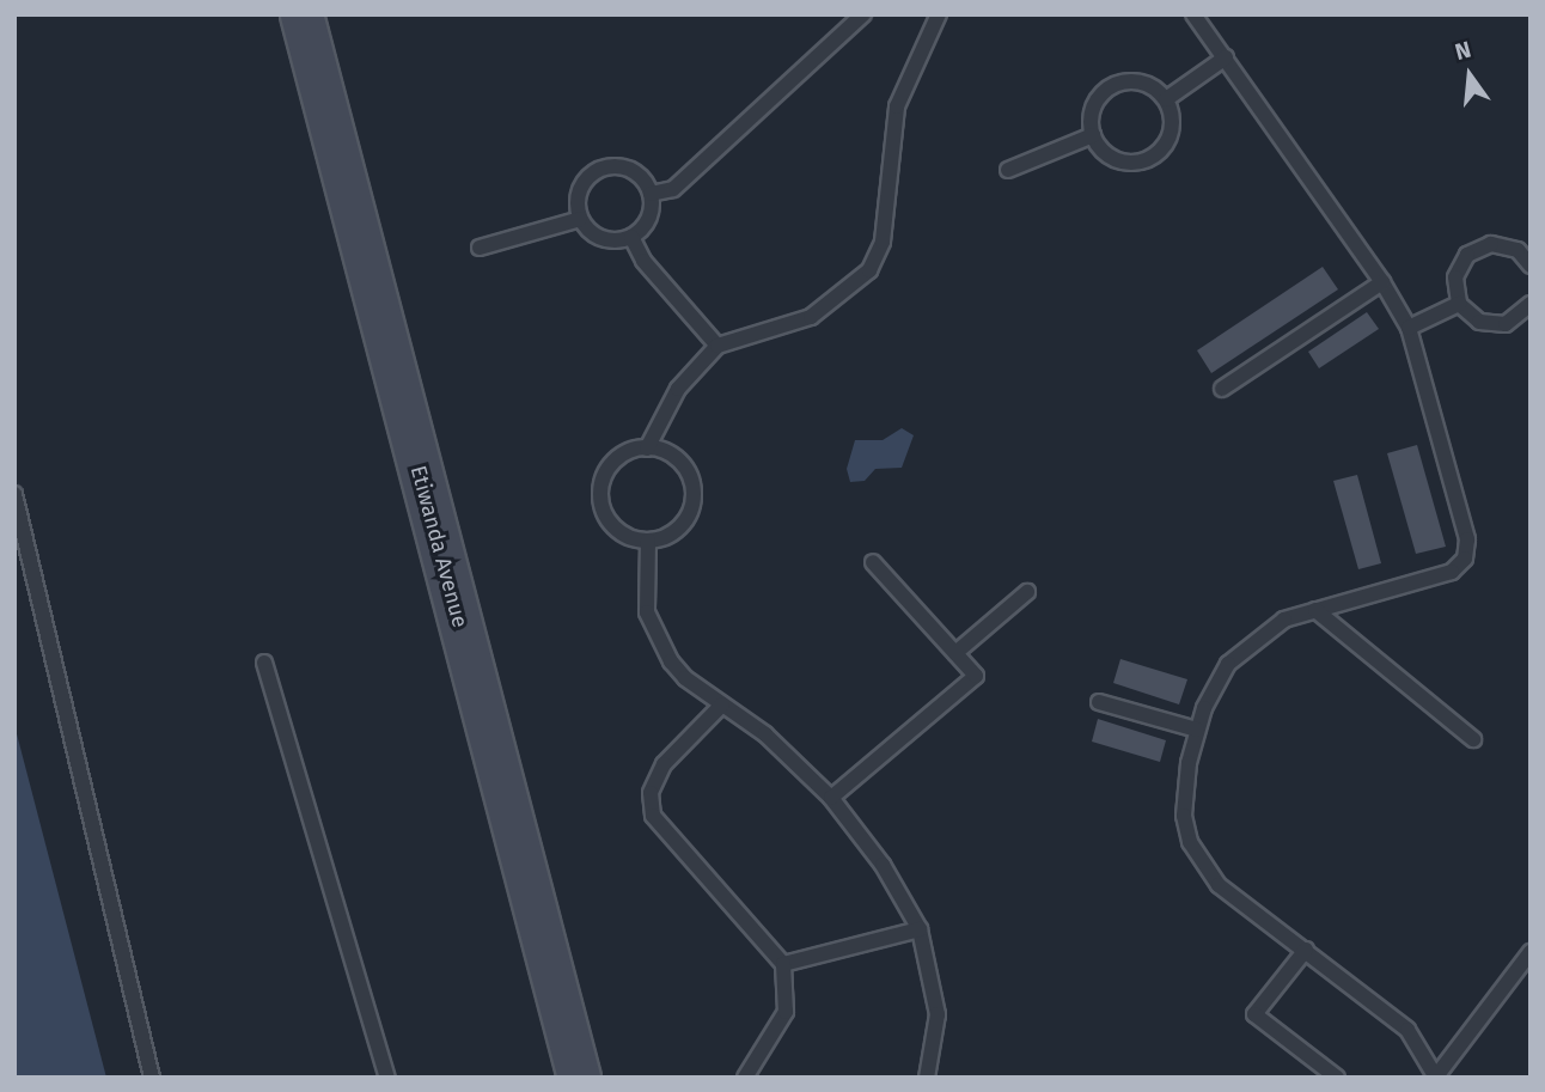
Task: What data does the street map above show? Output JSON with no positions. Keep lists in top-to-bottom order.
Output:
{
  "streets": {
    "main road": ["Etiwanda Avenue"]
  },
  "north": "top"
}
